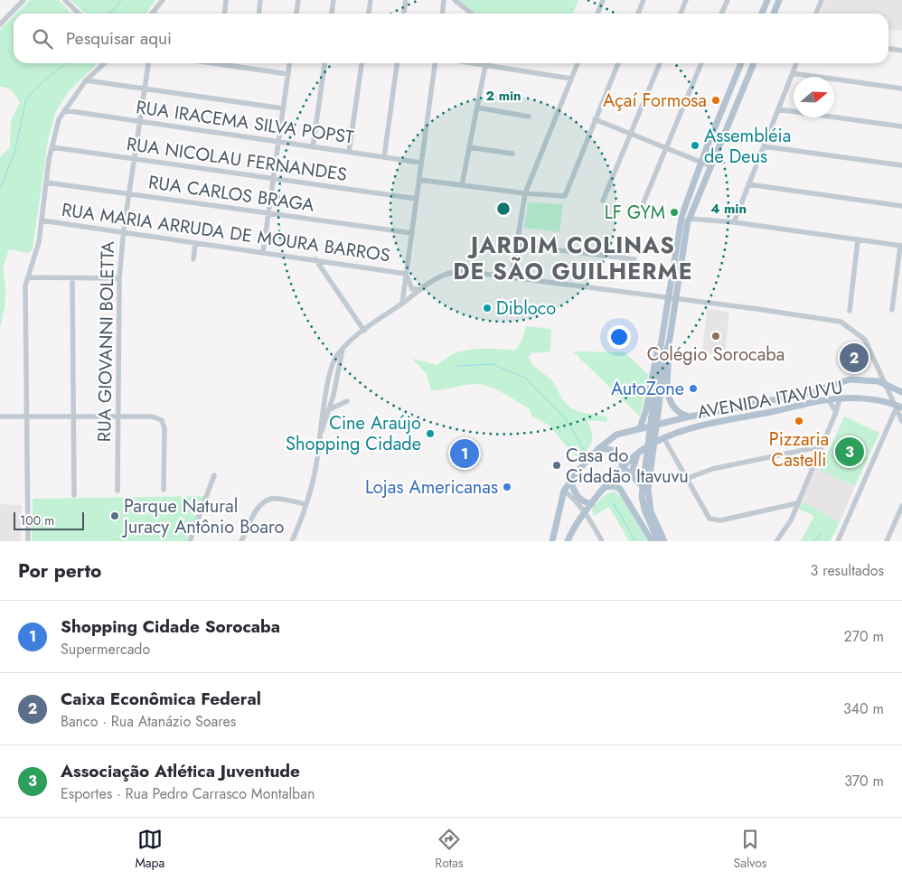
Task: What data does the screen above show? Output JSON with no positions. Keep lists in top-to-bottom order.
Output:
{
  "streets": {
    "main road": ["AVENIDA ITAVUVU"],
    "street": [
      "RUA IRACEMA SILVA POPST",
      "RUA NICOLAU FERNANDES",
      "RUA CARLOS BRAGA",
      "RUA MARIA ARRUDA DE MOURA BARROS",
      "RUA GIOVANNI BOLETTA"
    ]
  },
  "crossings": [
    ["RUA IRACEMA SILVA POPST", "RUA GIOVANNI BOLETTA"],
    ["RUA NICOLAU FERNANDES", "RUA GIOVANNI BOLETTA"],
    ["RUA CARLOS BRAGA", "RUA GIOVANNI BOLETTA"],
    ["RUA MARIA ARRUDA DE MOURA BARROS", "RUA GIOVANNI BOLETTA"]
  ],
  "districts": ["JARDIM COLINAS DE SÃO GUILHERME"],
  "places": [
    "Açaí Formosa",
    "Assembléia de Deus",
    "LF GYM",
    "Dibloco",
    "Colégio Sorocaba",
    "AutoZone",
    "Pizzaria Castelli",
    "Cine Araújo Shopping Cidade",
    "Casa do Cidadão Itavuvu",
    "Lojas Americanas",
    "Parque Natural Juracy Antônio Boaro"
  ],
  "scale_bar": "100 m",
  "north": "right",
  "page": {
    "search": "Pesquisar aqui",
    "pins": ["2", "3", "1"],
    "scale": "100 m",
    "heading": ["Por perto", "3 resultados"],
    "list": [
      {
        "mark": "1",
        "name": "Shopping Cidade Sorocaba",
        "note": "Supermercado",
        "value": "270 m"
      },
      {
        "mark": "2",
        "name": "Caixa Econômica Federal",
        "note": "Banco · Rua Atanázio Soares",
        "value": "340 m"
      },
      {
        "mark": "3",
        "name": "Associação Atlética Juventude",
        "note": "Esportes · Rua Pedro Carrasco Montalban",
        "value": "370 m"
      }
    ],
    "nav": ["Mapa", "Rotas", "Salvos"]
  },
  "rings": ["2 min", "4 min"]
}
